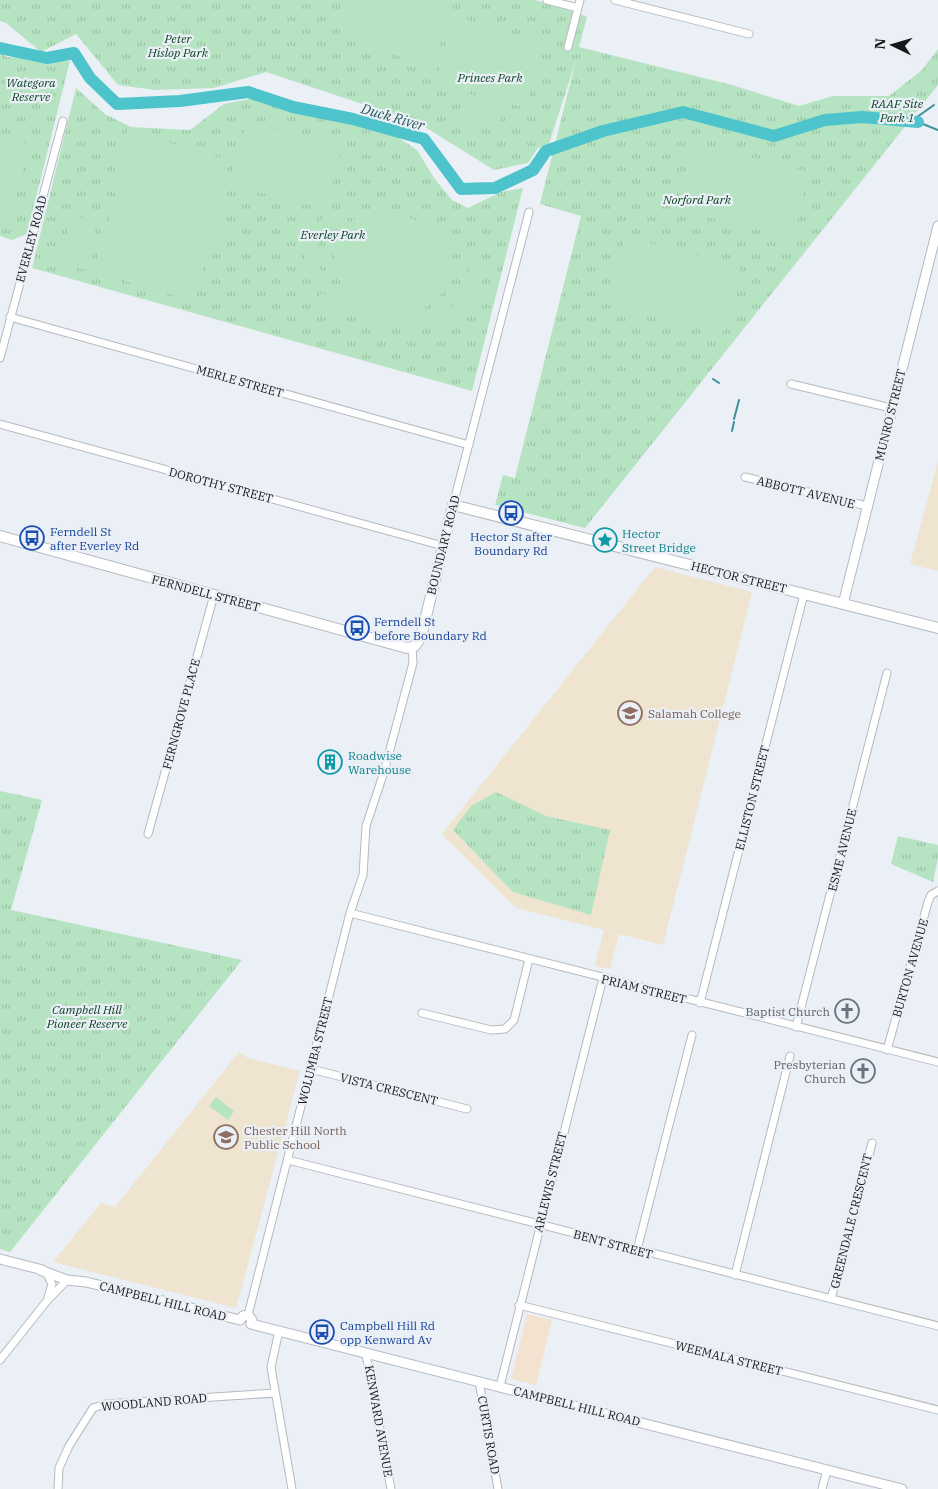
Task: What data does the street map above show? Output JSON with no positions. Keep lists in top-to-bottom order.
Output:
{
  "streets": {
    "main road": ["BOUNDARY ROAD", "HECTOR STREET", "FERNDELL STREET"],
    "street": [
      "EVERLEY ROAD",
      "MERLE STREET",
      "MUNRO STREET",
      "DOROTHY STREET",
      "ABBOTT AVENUE",
      "FERNGROVE PLACE",
      "ELLISTON STREET",
      "ESME AVENUE",
      "BURTON AVENUE",
      "PRIAM STREET",
      "WOLUMBA STREET",
      "VISTA CRESCENT",
      "ARLEWIS STREET",
      "GREENDALE CRESCENT",
      "BENT STREET",
      "CAMPBELL HILL ROAD",
      "WEEMALA STREET",
      "WOODLAND ROAD",
      "KENWARD AVENUE",
      "CURTIS ROAD"
    ]
  },
  "crossings": [
    ["EVERLEY ROAD", "MERLE STREET"],
    ["MERLE STREET", "BOUNDARY ROAD"],
    ["MUNRO STREET", "ABBOTT AVENUE"],
    ["MUNRO STREET", "HECTOR STREET"],
    ["DOROTHY STREET", "BOUNDARY ROAD"],
    ["BOUNDARY ROAD", "HECTOR STREET"],
    ["BOUNDARY ROAD", "FERNDELL STREET"],
    ["BOUNDARY ROAD", "WOLUMBA STREET"],
    ["HECTOR STREET", "ELLISTON STREET"],
    ["FERNDELL STREET", "FERNGROVE PLACE"],
    ["ELLISTON STREET", "PRIAM STREET"],
    ["ESME AVENUE", "PRIAM STREET"],
    ["BURTON AVENUE", "PRIAM STREET"],
    ["PRIAM STREET", "WOLUMBA STREET"],
    ["PRIAM STREET", "ARLEWIS STREET"],
    ["WOLUMBA STREET", "VISTA CRESCENT"],
    ["WOLUMBA STREET", "BENT STREET"],
    ["WOLUMBA STREET", "CAMPBELL HILL ROAD"],
    ["ARLEWIS STREET", "BENT STREET"],
    ["ARLEWIS STREET", "CAMPBELL HILL ROAD"],
    ["ARLEWIS STREET", "WEEMALA STREET"],
    ["GREENDALE CRESCENT", "BENT STREET"],
    ["CAMPBELL HILL ROAD", "KENWARD AVENUE"],
    ["CAMPBELL HILL ROAD", "CURTIS ROAD"]
  ],
  "water": ["Duck River"],
  "parks": [
    "Peter Hislop Park",
    "Princes Park",
    "Wategora Reserve",
    "RAAF Site Park 1",
    "Norford Park",
    "Everley Park",
    "Campbell Hill Pioneer Reserve"
  ],
  "places": {
    "bus stop": [
      "Hector St after Boundary Rd",
      "Ferndell St after Everley Rd",
      "Ferndell St before Boundary Rd",
      "Campbell Hill Rd opp Kenward Av"
    ],
    "place": ["Hector Street Bridge"],
    "school or university": ["Salamah College", "Chester Hill North Public School"],
    "building": ["Roadwise Warehouse"],
    "church": ["Baptist Church", "Presbyterian Church"]
  },
  "north": "left"
}
